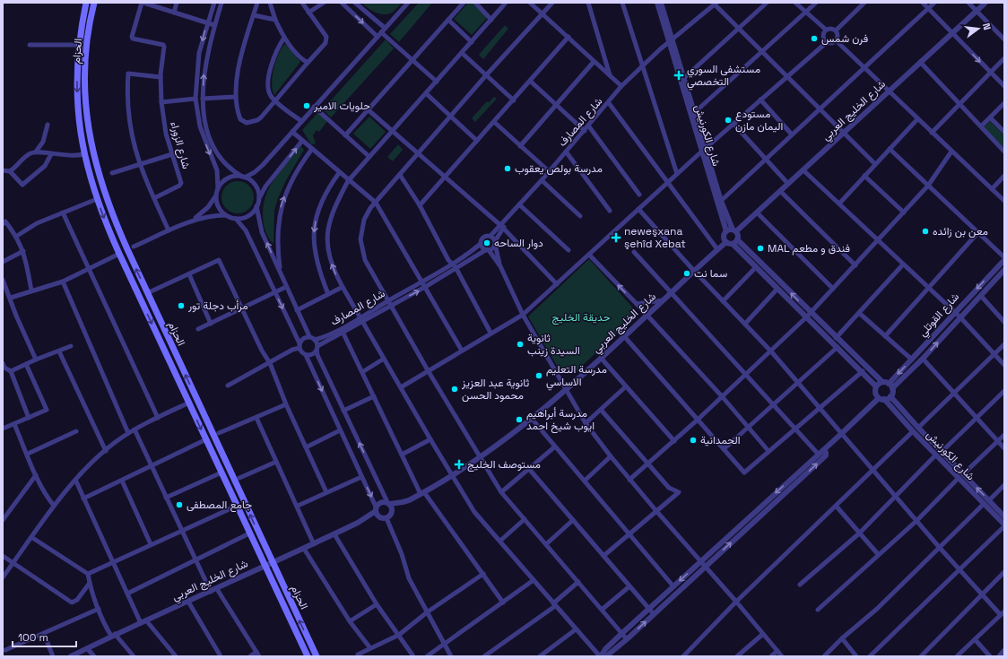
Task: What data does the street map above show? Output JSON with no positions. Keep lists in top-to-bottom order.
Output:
{
  "streets": {
    "main road": ["الحزام"],
    "street": [
      "شارع الخليج العربي",
      "شارع المصارف",
      "شارع الكورنيش",
      "شارع الزوراء",
      "شارع القوتلي"
    ]
  },
  "crossings": [
    ["الحزام", "شارع الخليج العربي"],
    ["شارع الخليج العربي", "شارع الكورنيش"],
    ["شارع المصارف", "شارع الكورنيش"],
    ["شارع الكورنيش", "شارع القوتلي"]
  ],
  "parks": ["حديقة الخليج"],
  "places": {
    "other": [
      "فرن شمس",
      "حلويات الامير",
      "مستودع اليمان مازن",
      "مدرسة بولص يعقوب",
      "معن بن زائده",
      "دوار الساحه",
      "MAL فندق و مطعم",
      "سما نت",
      "مرأب دجلة تور",
      "ثانوية السيدة زينب",
      "مدرسة التعليم الاساسي",
      "ثانوية عبد العزيز محمود الحسن",
      "مدرسة أبراهيم ايوب شيخ احمد",
      "الحمدانية",
      "جامع المصطفى"
    ],
    "health": ["مستشفى السوري التخصصي", "neweşxana şehîd Xebat", "مستوصف الخليج"]
  },
  "scale_bar": "100 m",
  "north": "right"
}
